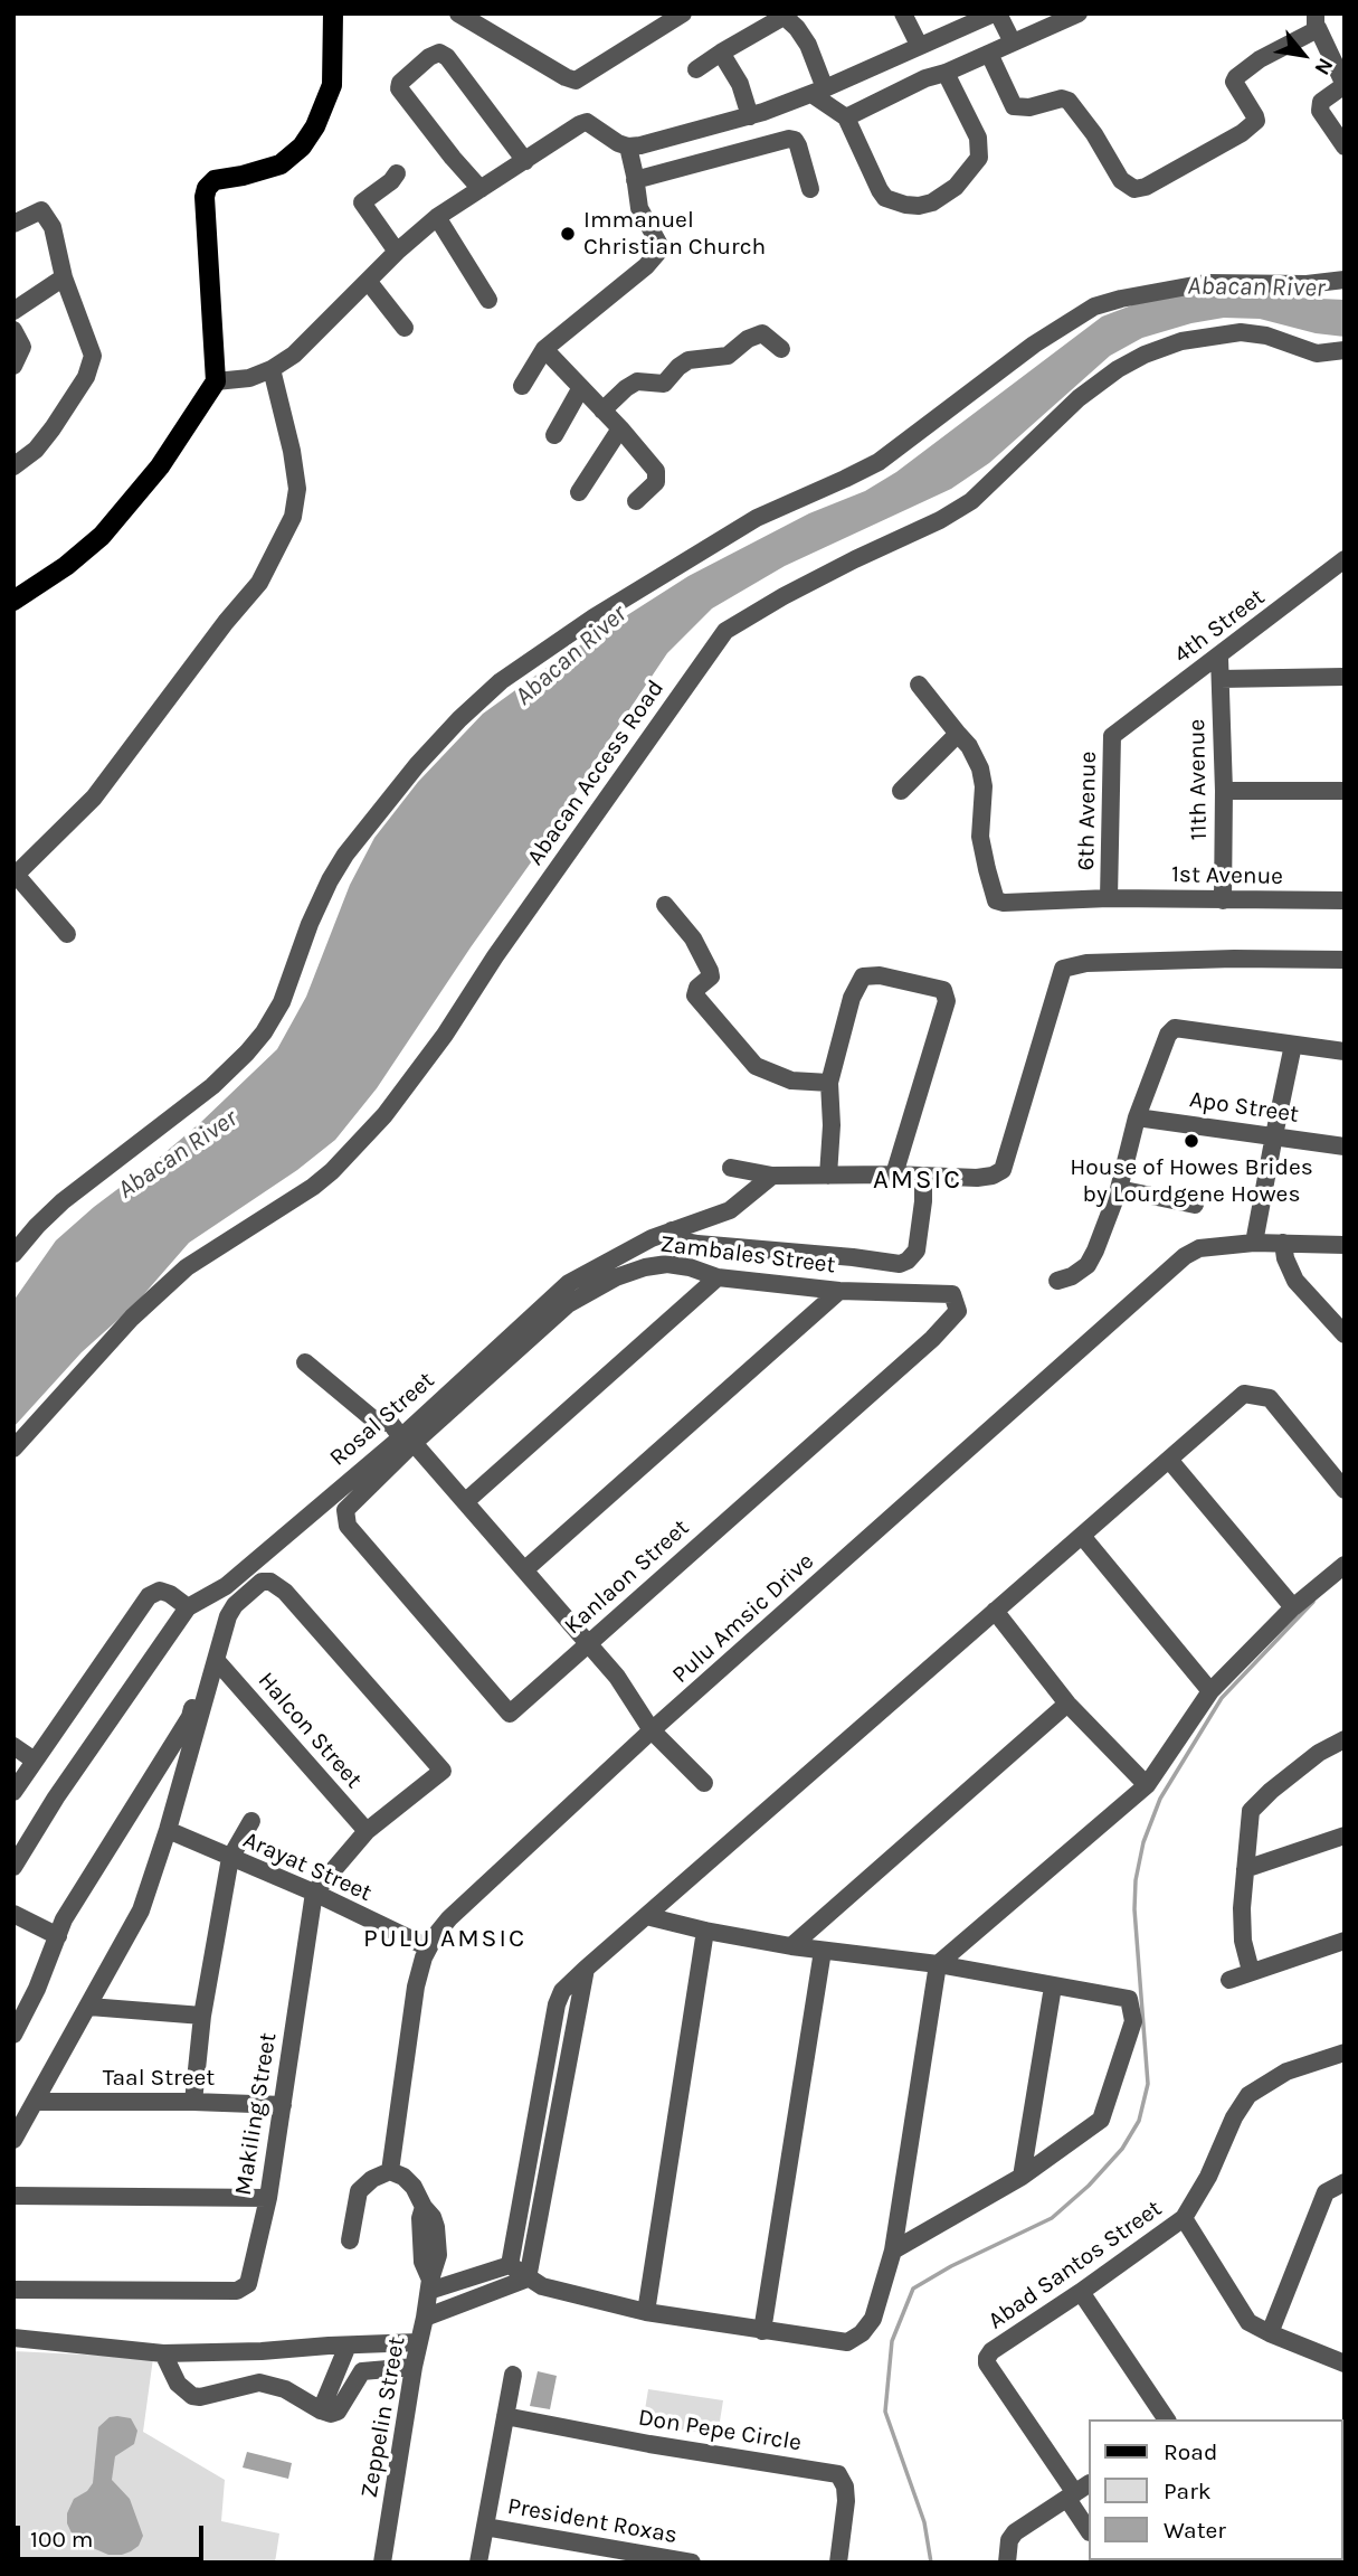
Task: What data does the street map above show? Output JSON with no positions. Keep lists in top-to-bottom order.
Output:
{
  "streets": {
    "street": [
      "4th Street",
      "Abacan Access Road",
      "11th Avenue",
      "6th Avenue",
      "1st Avenue",
      "Apo Street",
      "Zambales Street",
      "Rosal Street",
      "Kanlaon Street",
      "Pulu Amsic Drive",
      "Halcon Street",
      "Arayat Street",
      "Taal Street",
      "Makiling Street",
      "Abad Santos Street",
      "Zeppelin Street",
      "Don Pepe Circle",
      "President Roxas"
    ]
  },
  "crossings": [
    ["4th Street", "11th Avenue"],
    ["4th Street", "6th Avenue"],
    ["11th Avenue", "1st Avenue"],
    ["6th Avenue", "1st Avenue"],
    ["Zambales Street", "Rosal Street"],
    ["Zambales Street", "Kanlaon Street"],
    ["Pulu Amsic Drive", "Arayat Street"],
    ["Pulu Amsic Drive", "Zeppelin Street"],
    ["Arayat Street", "Makiling Street"],
    ["Taal Street", "Makiling Street"]
  ],
  "districts": ["AMSIC", "PULU AMSIC"],
  "water": ["Abacan River"],
  "places": ["Immanuel Christian Church", "House of Howes Brides by Lourdgene Howes"],
  "legend": ["Road", "Park", "Water"],
  "scale_bar": "100 m",
  "north": "bottom right"
}
